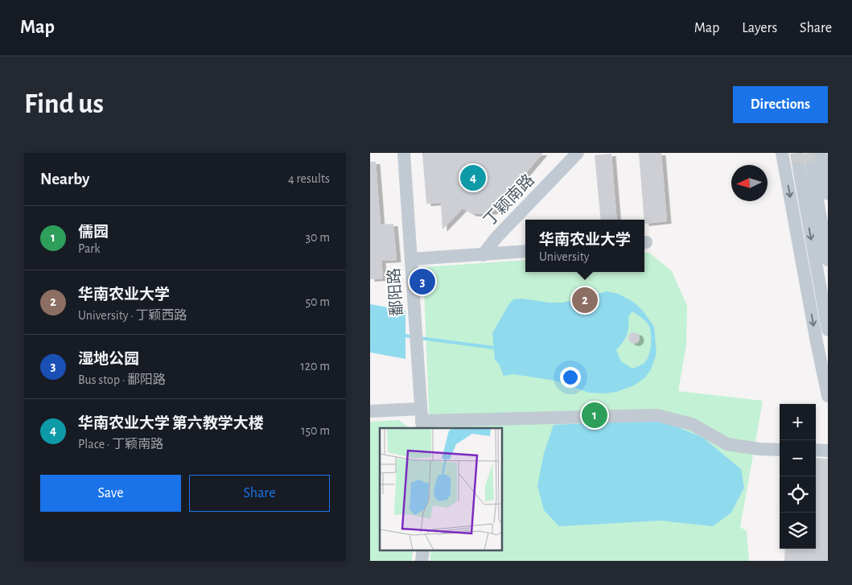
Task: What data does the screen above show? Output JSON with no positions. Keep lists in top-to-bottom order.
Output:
{
  "streets": {
    "street": ["丁颖南路", "鄱阳路"]
  },
  "north": "left",
  "page": {
    "header": "Map",
    "nav": ["Map", "Layers", "Share"],
    "buttons": [
      "Directions",
      ["Save", "Share"]
    ],
    "title": "Find us",
    "heading": ["Nearby", "4 results"],
    "pins": [
      "4",
      "3",
      "2",
      "1"
    ],
    "list": [
      {
        "mark": "1",
        "name": "儒园",
        "note": "Park",
        "value": "30 m"
      },
      {
        "mark": "2",
        "name": "华南农业大学",
        "note": "University · 丁颖西路",
        "value": "50 m"
      },
      {
        "mark": "3",
        "name": "湿地公园",
        "note": "Bus stop · 鄱阳路",
        "value": "120 m"
      },
      {
        "mark": "4",
        "name": "华南农业大学 第六教学大楼",
        "note": "Place · 丁颖南路",
        "value": "150 m"
      }
    ],
    "popup": ["华南农业大学", "University"],
    "map_buttons": ["+", "−"]
  }
}
